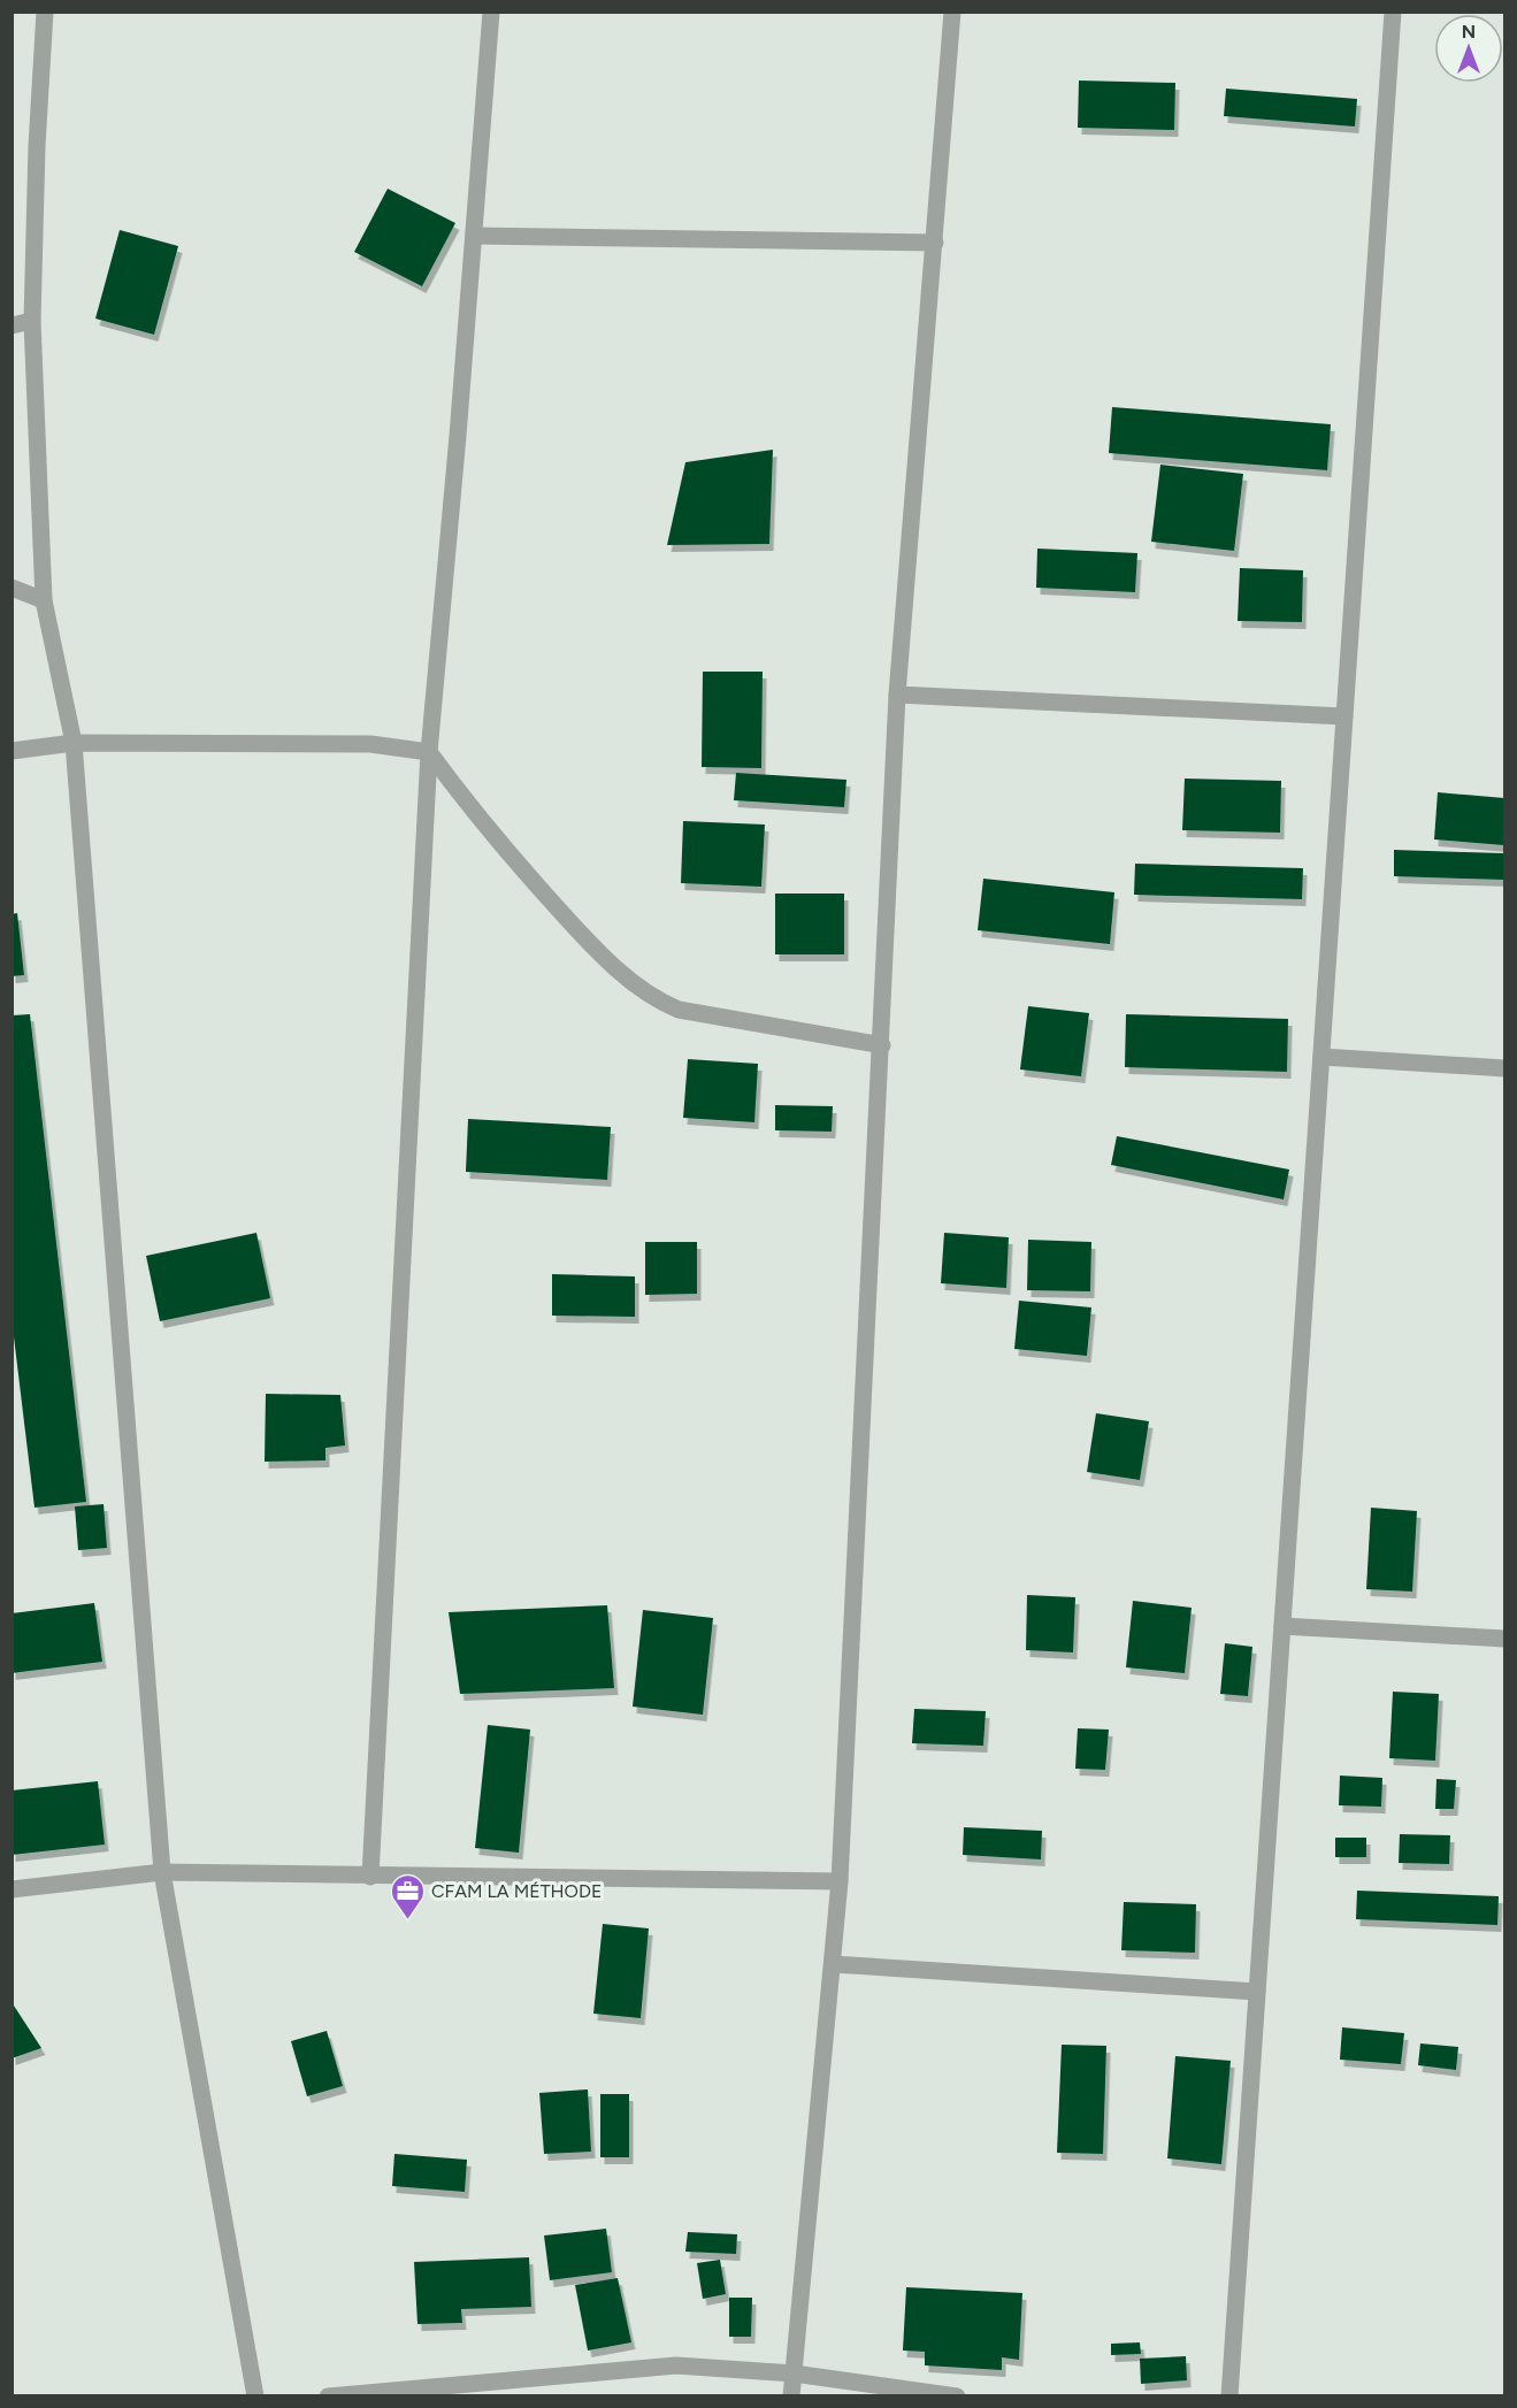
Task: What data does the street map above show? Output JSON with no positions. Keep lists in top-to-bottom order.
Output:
{
  "places": {
    "office": ["CFAM LA MÉTHODE"]
  },
  "north": "top"
}
